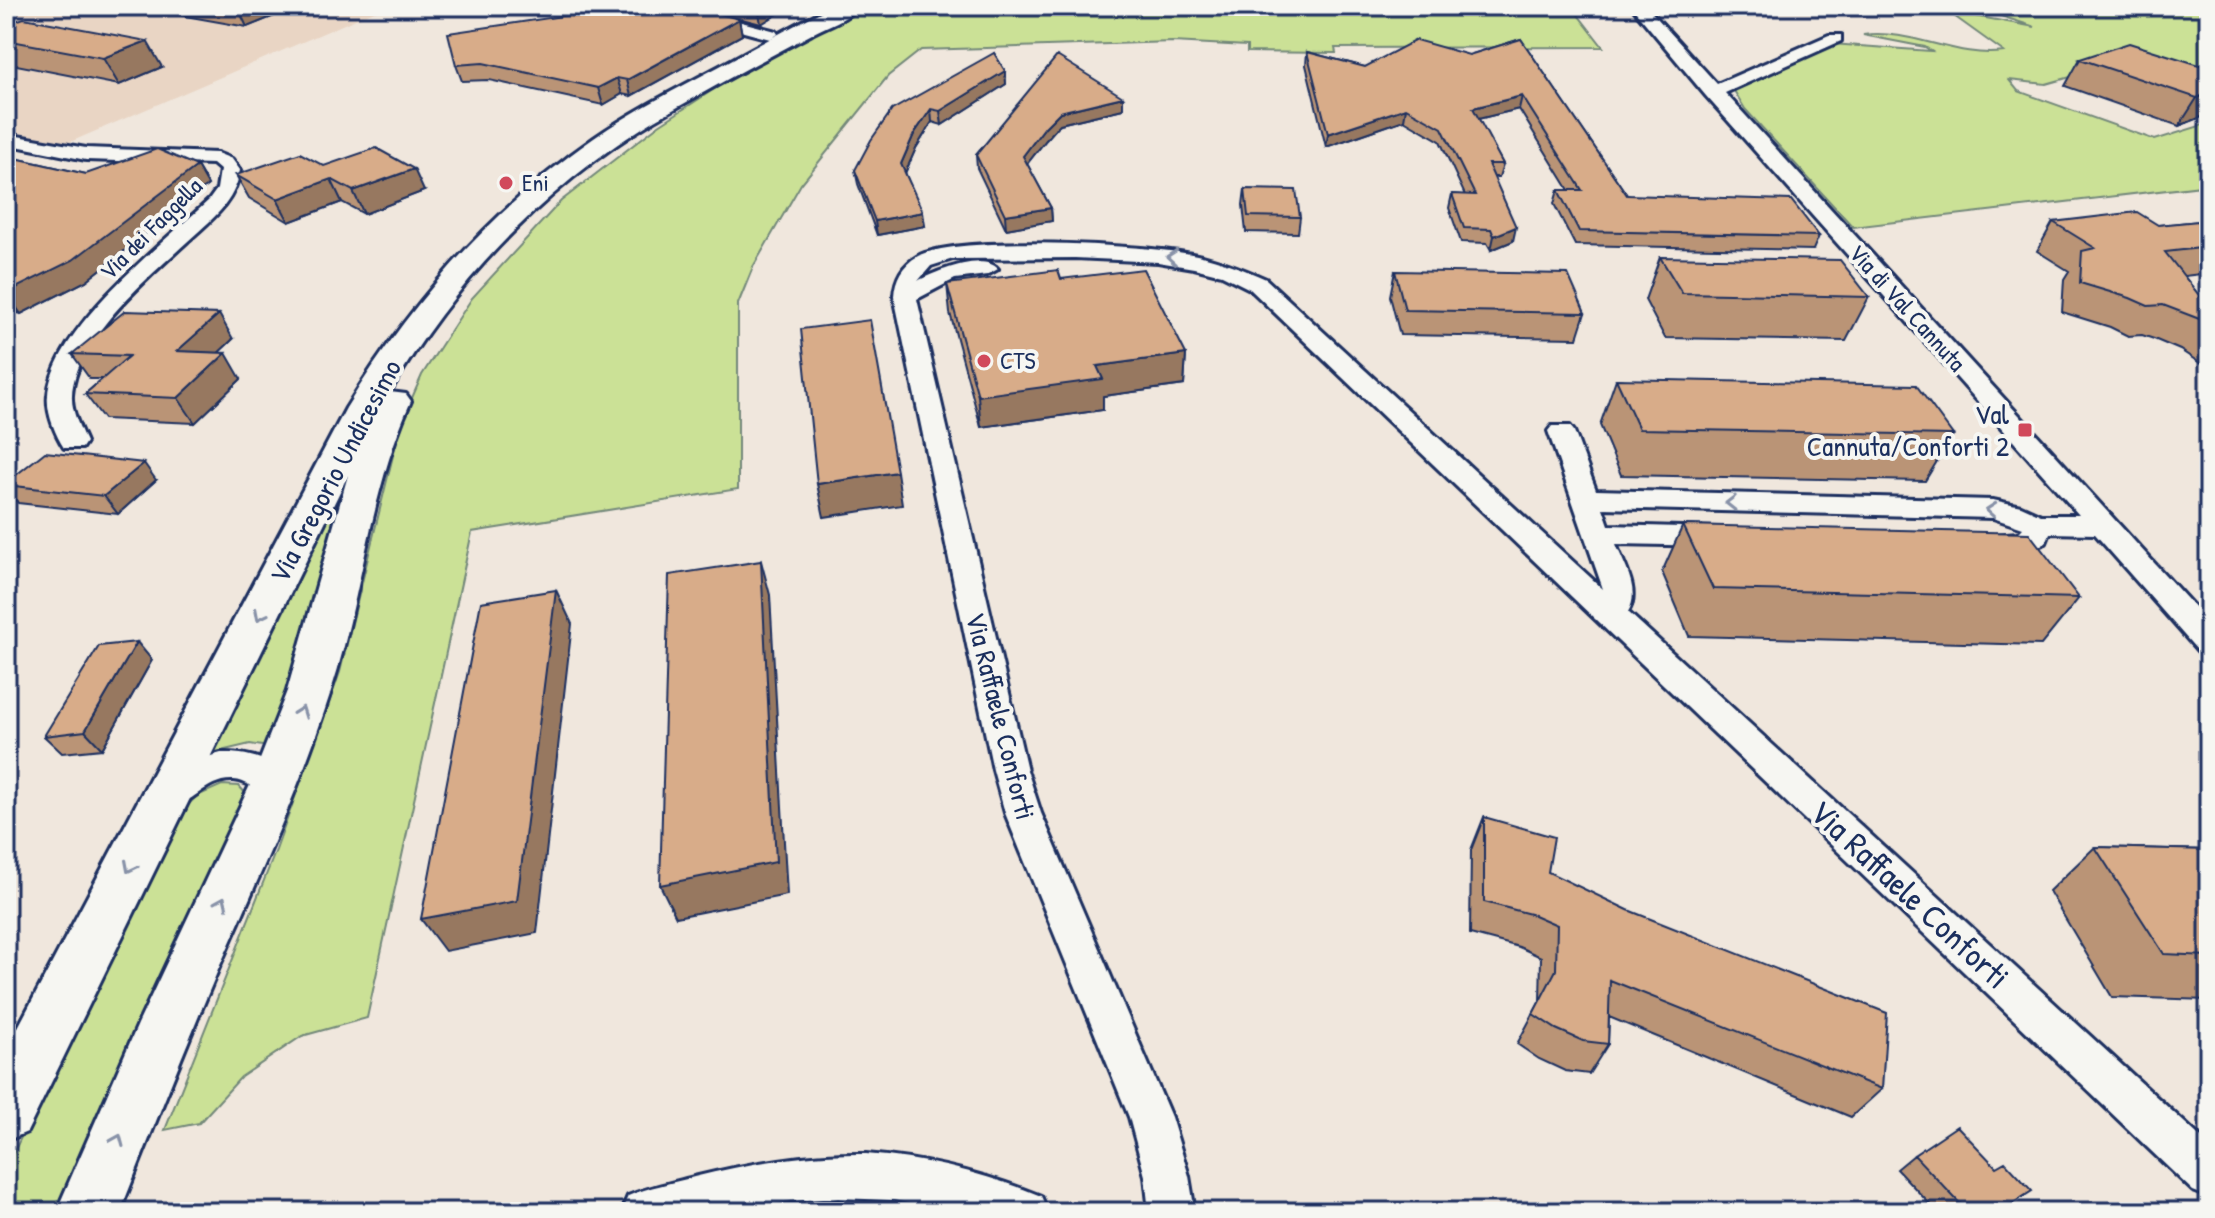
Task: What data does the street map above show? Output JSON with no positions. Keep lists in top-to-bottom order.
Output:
{
  "streets": {
    "street": [
      "Via dei Faggella",
      "Via di Val Cannuta",
      "Via Gregorio Undicesimo",
      "Via Raffaele Conforti"
    ]
  },
  "places": {
    "other": ["Eni", "CTS"],
    "transit": ["Val Cannuta/Conforti 2"]
  }
}
